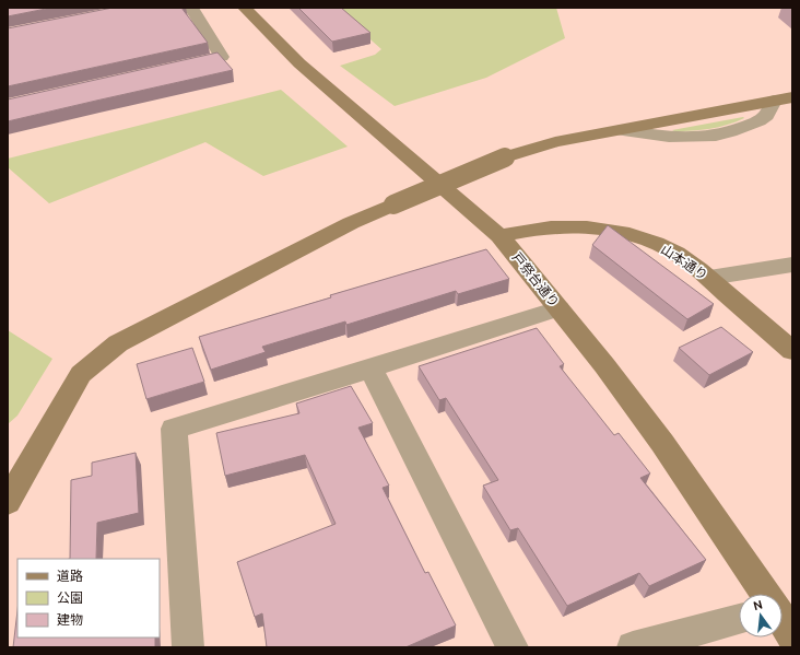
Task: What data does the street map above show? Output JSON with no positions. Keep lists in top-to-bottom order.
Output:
{
  "streets": {
    "street": ["山本通り", "戸祭台通り"]
  },
  "crossings": [
    ["山本通り", "戸祭台通り"]
  ],
  "legend": ["道路", "公園", "建物"],
  "north": "top"
}
